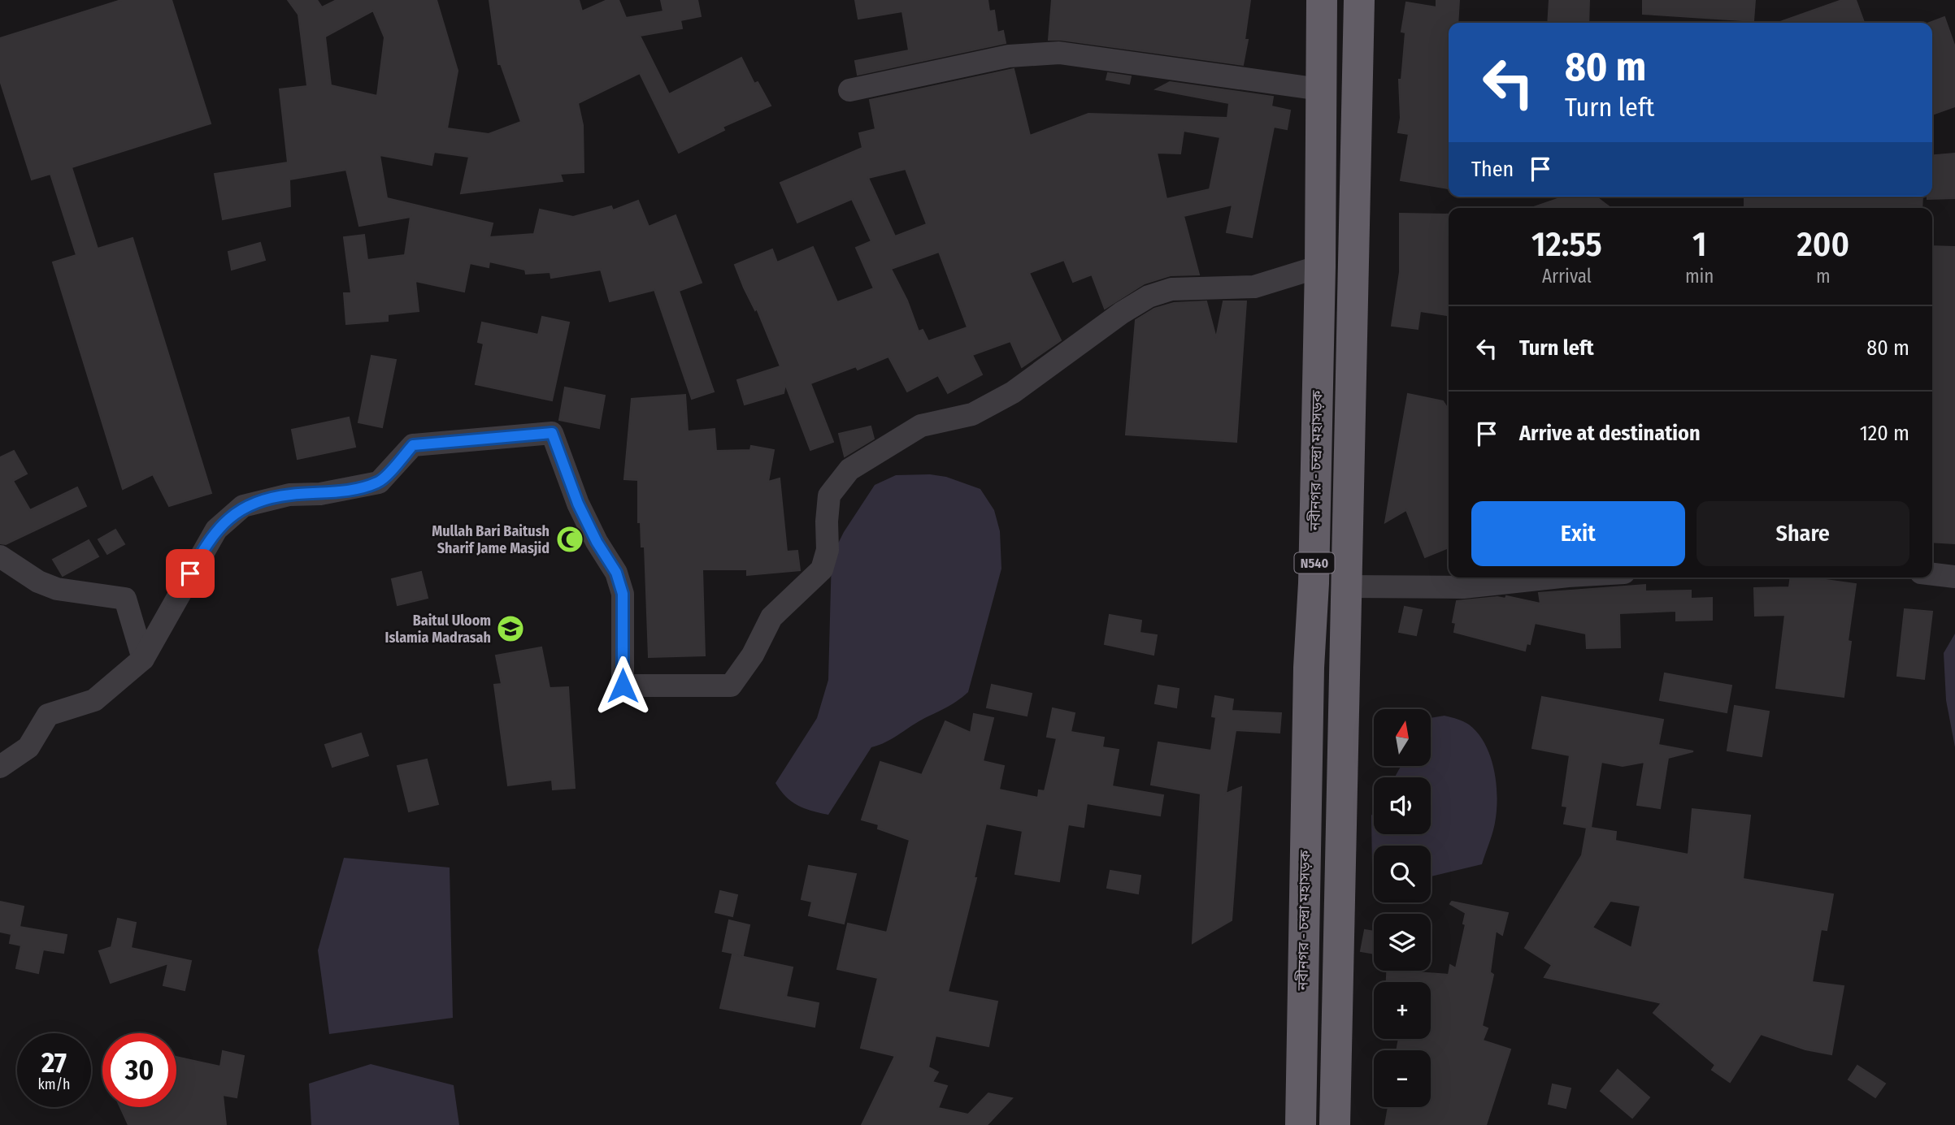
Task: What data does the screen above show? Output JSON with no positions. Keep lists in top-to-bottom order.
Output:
{
  "streets": {
    "highway": ["নবীনগর - চন্দ্রা মহাসড়ক", "N540"]
  },
  "places": {
    "mosque": ["Mullah Bari Baitush Sharif Jame Masjid"],
    "school or university": ["Baitul Uloom Islamia Madrasah"]
  },
  "north": "top",
  "page": {
    "turn": ["80 m", "Turn left"],
    "then": "Then",
    "eta": [
      "12:55",
      "Arrival",
      "1",
      "min",
      "200",
      "m"
    ],
    "list": [
      {
        "name": "Turn left",
        "value": "80 m"
      },
      {
        "name": "Arrive at destination",
        "value": "120 m"
      }
    ],
    "buttons": ["Exit", "Share"],
    "map_buttons": ["+", "−"],
    "speed": "27 km/h",
    "limit": "30"
  }
}
